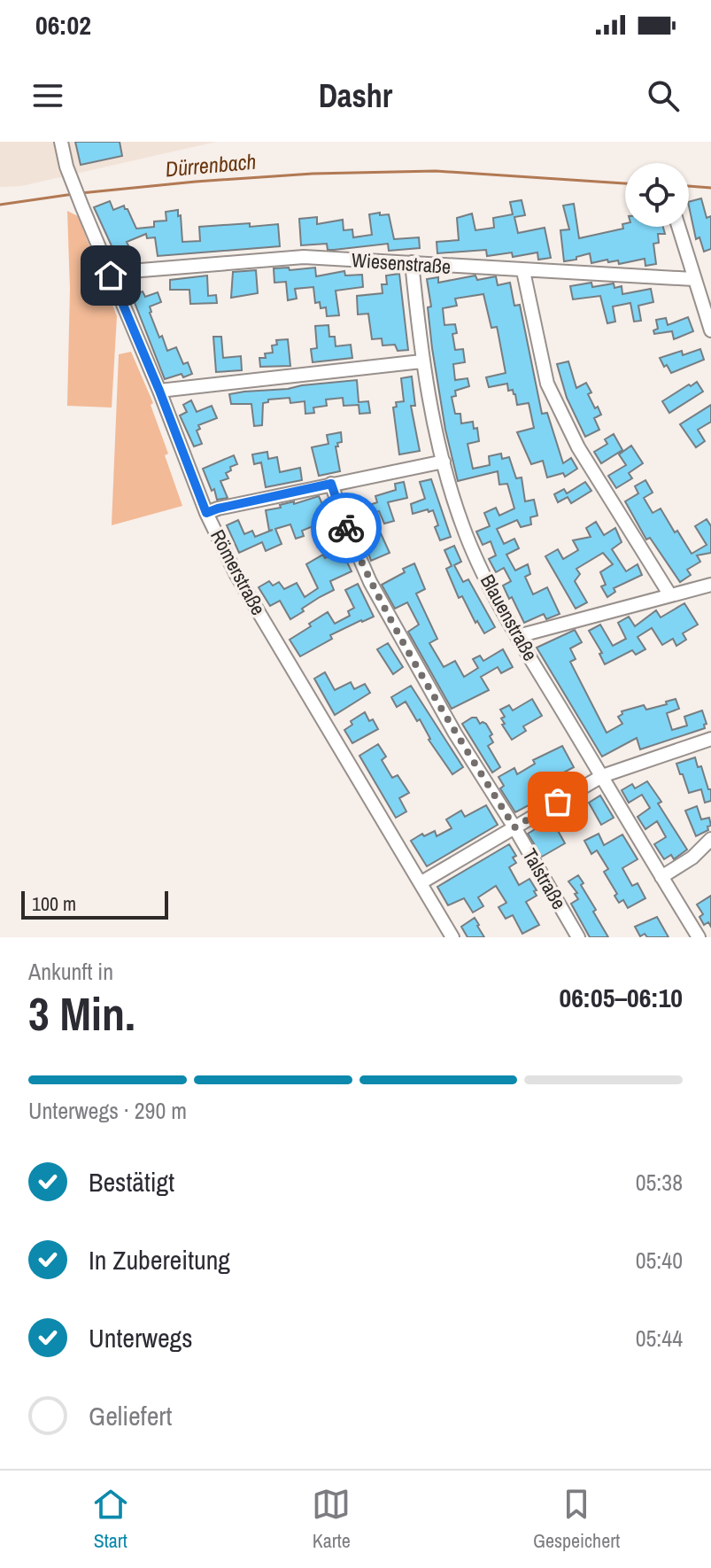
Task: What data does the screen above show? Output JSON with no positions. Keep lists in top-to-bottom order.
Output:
{
  "streets": {
    "street": [
      "Wiesenstraße",
      "Römerstraße",
      "Blauenstraße",
      "Talstraße"
    ]
  },
  "crossings": [
    ["Wiesenstraße", "Römerstraße"],
    ["Wiesenstraße", "Blauenstraße"]
  ],
  "water": ["Dürrenbach"],
  "scale_bar": "100 m",
  "page": {
    "status": "06:02",
    "header": "Dashr",
    "scale": "100 m",
    "heading": ["3 Min.", "Ankunft in", "06:05–06:10"],
    "bar": "Unterwegs · 290 m",
    "list": [
      ["Bestätigt", "05:38"],
      ["In Zubereitung", "05:40"],
      ["Unterwegs", "05:44"],
      "Geliefert"
    ],
    "tabs": ["Start", "Karte", "Gespeichert"]
  }
}
